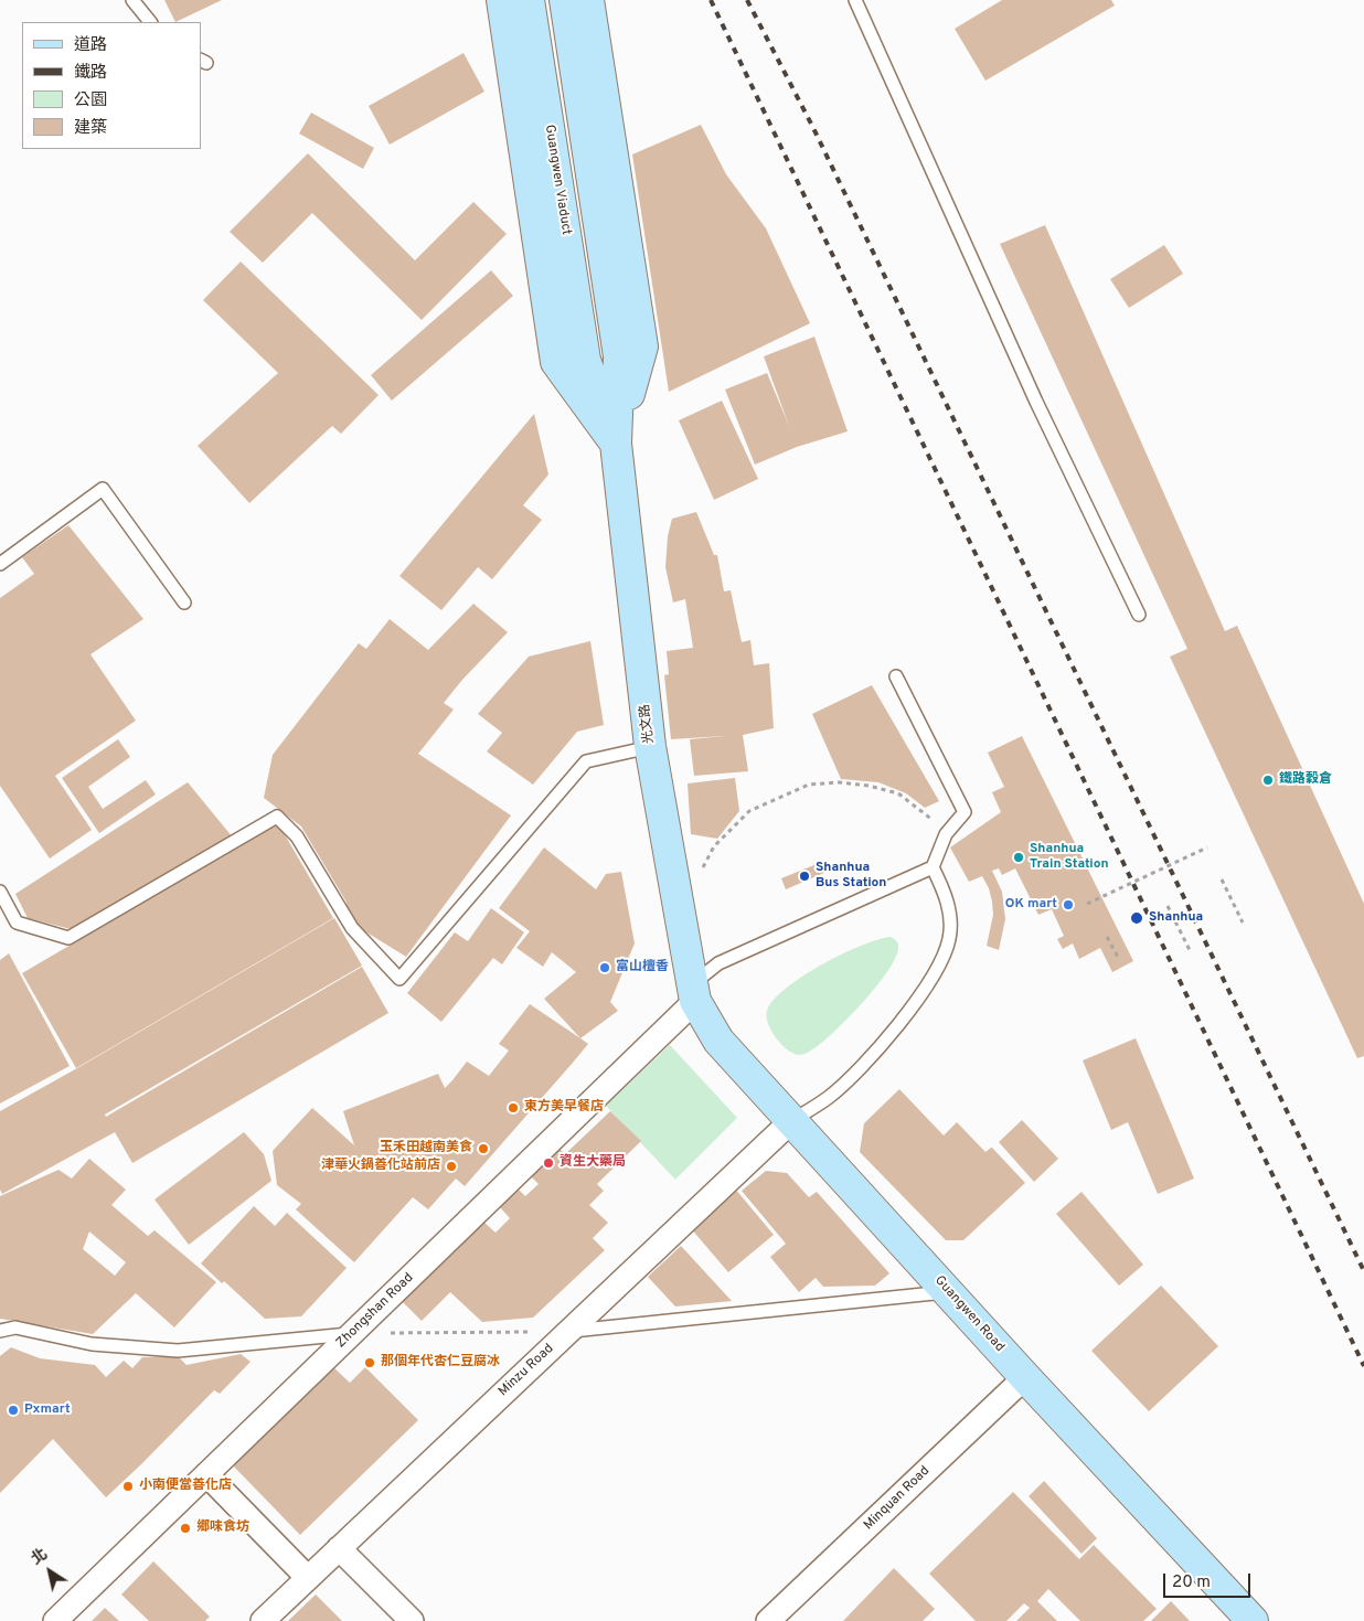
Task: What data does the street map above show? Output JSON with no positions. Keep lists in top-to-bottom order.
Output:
{
  "streets": {
    "street": [
      "Guangwen Viaduct",
      "光文路",
      "Zhongshan Road",
      "Guangwen Road",
      "Minzu Road",
      "Minquan Road"
    ]
  },
  "crossings": [
    ["Guangwen Viaduct", "光文路"],
    ["光文路", "Zhongshan Road"],
    ["光文路", "Guangwen Road"],
    ["Zhongshan Road", "Guangwen Road"],
    ["Guangwen Road", "Minzu Road"],
    ["Guangwen Road", "Minquan Road"]
  ],
  "places": [
    "鐵路穀倉",
    "Shanhua Train Station",
    "Shanhua Bus Station",
    "OK mart",
    "Shanhua",
    "富山檀香",
    "東方美早餐店",
    "玉禾田越南美食",
    "資生大藥局",
    "津華火鍋善化站前店",
    "那個年代杏仁豆腐冰",
    "Pxmart",
    "小南便當善化店",
    "鄉味食坊"
  ],
  "legend": [
    "道路",
    "鐵路",
    "公園",
    "建築"
  ],
  "scale_bar": "20 m",
  "north": "top left"
}
